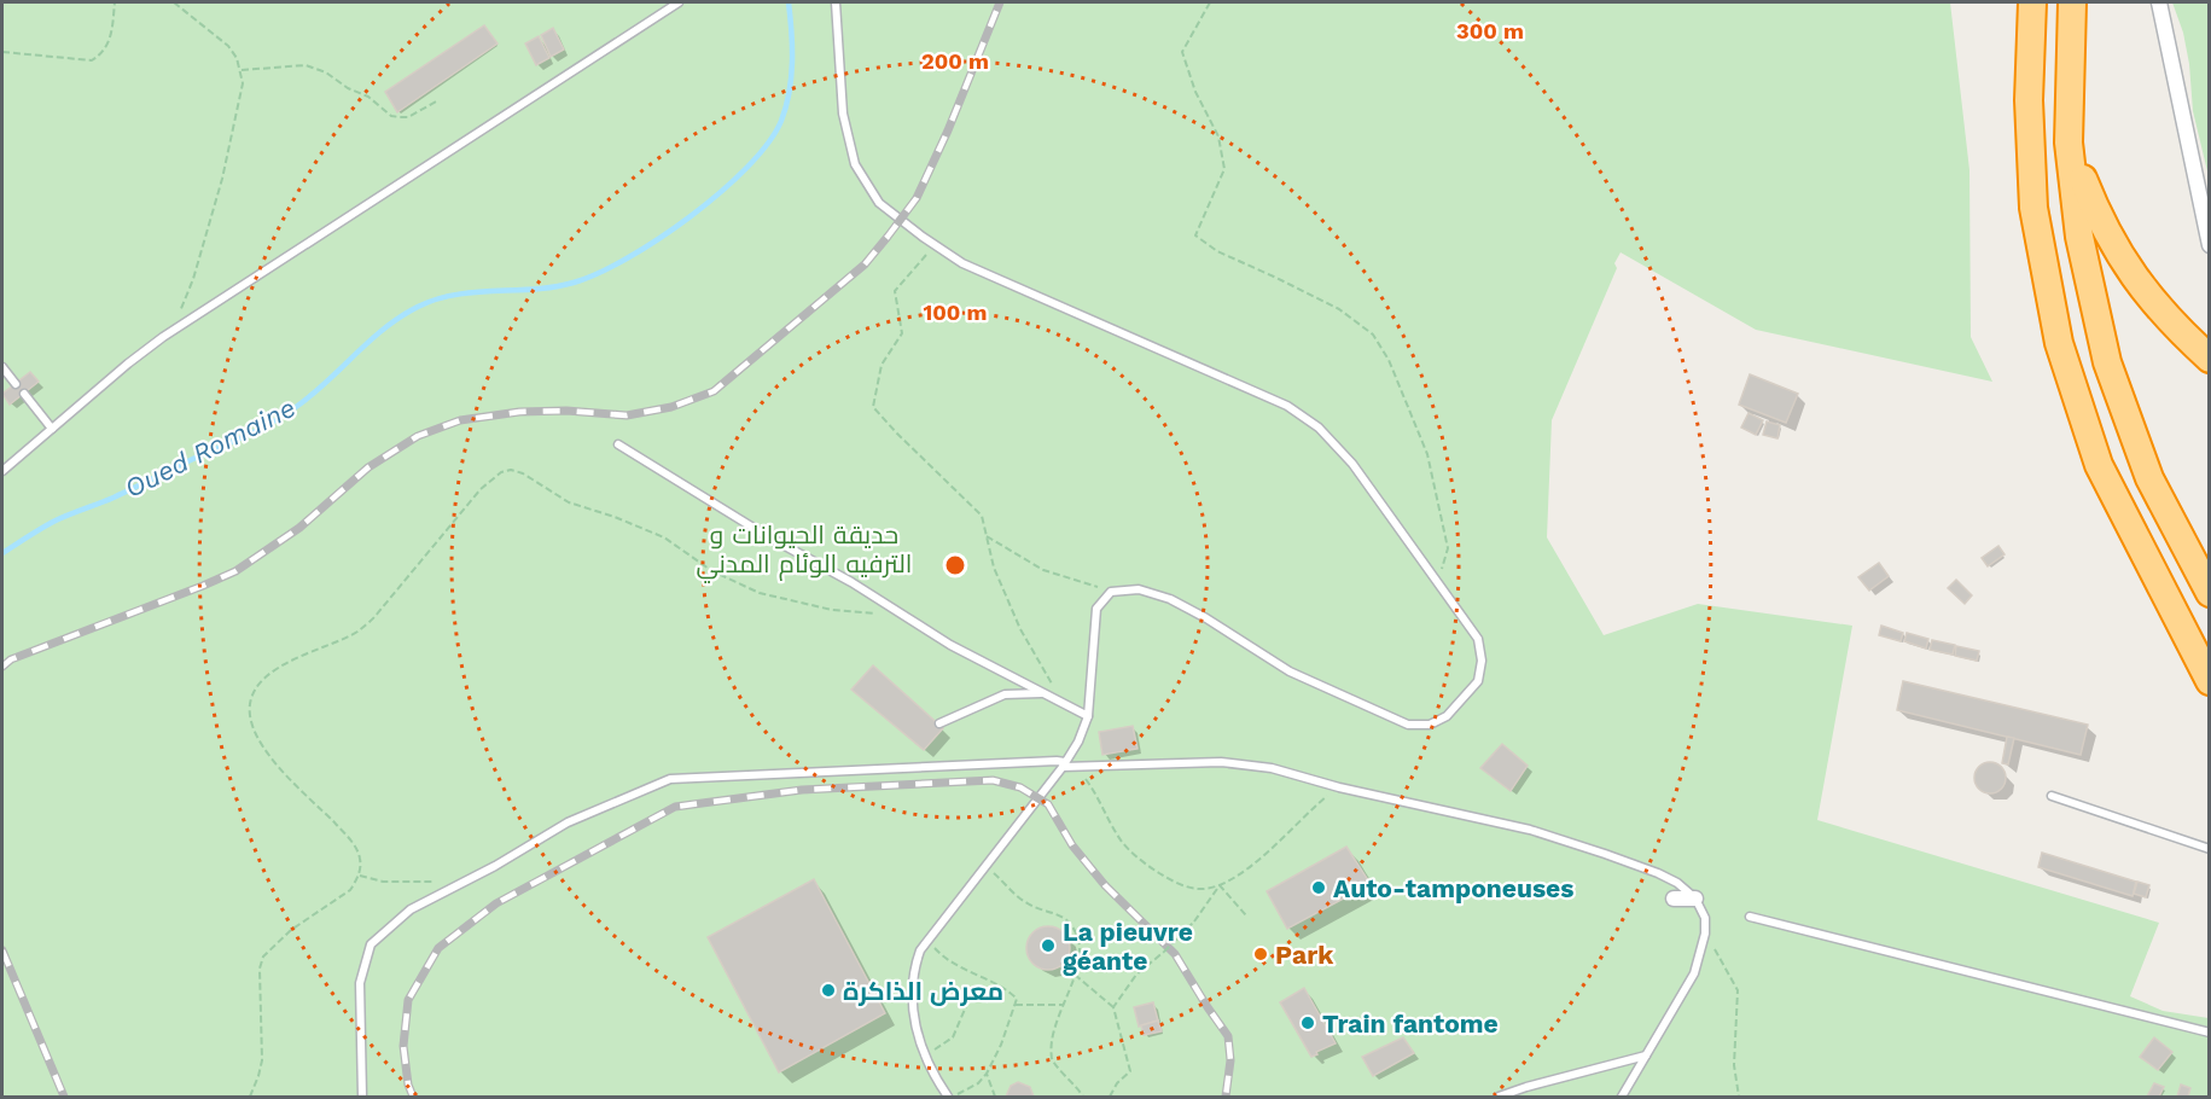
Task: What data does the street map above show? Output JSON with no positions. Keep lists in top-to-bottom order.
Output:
{
  "water": ["Oued Romaine"],
  "parks": ["حديقة الحيوانات و الترفيه الوئام المدني"],
  "places": [
    "Auto-tamponeuses",
    "La pieuvre géante",
    "Park",
    "معرض الذاكرة",
    "Train fantome"
  ],
  "rings": ["300 m", "200 m", "100 m"]
}
